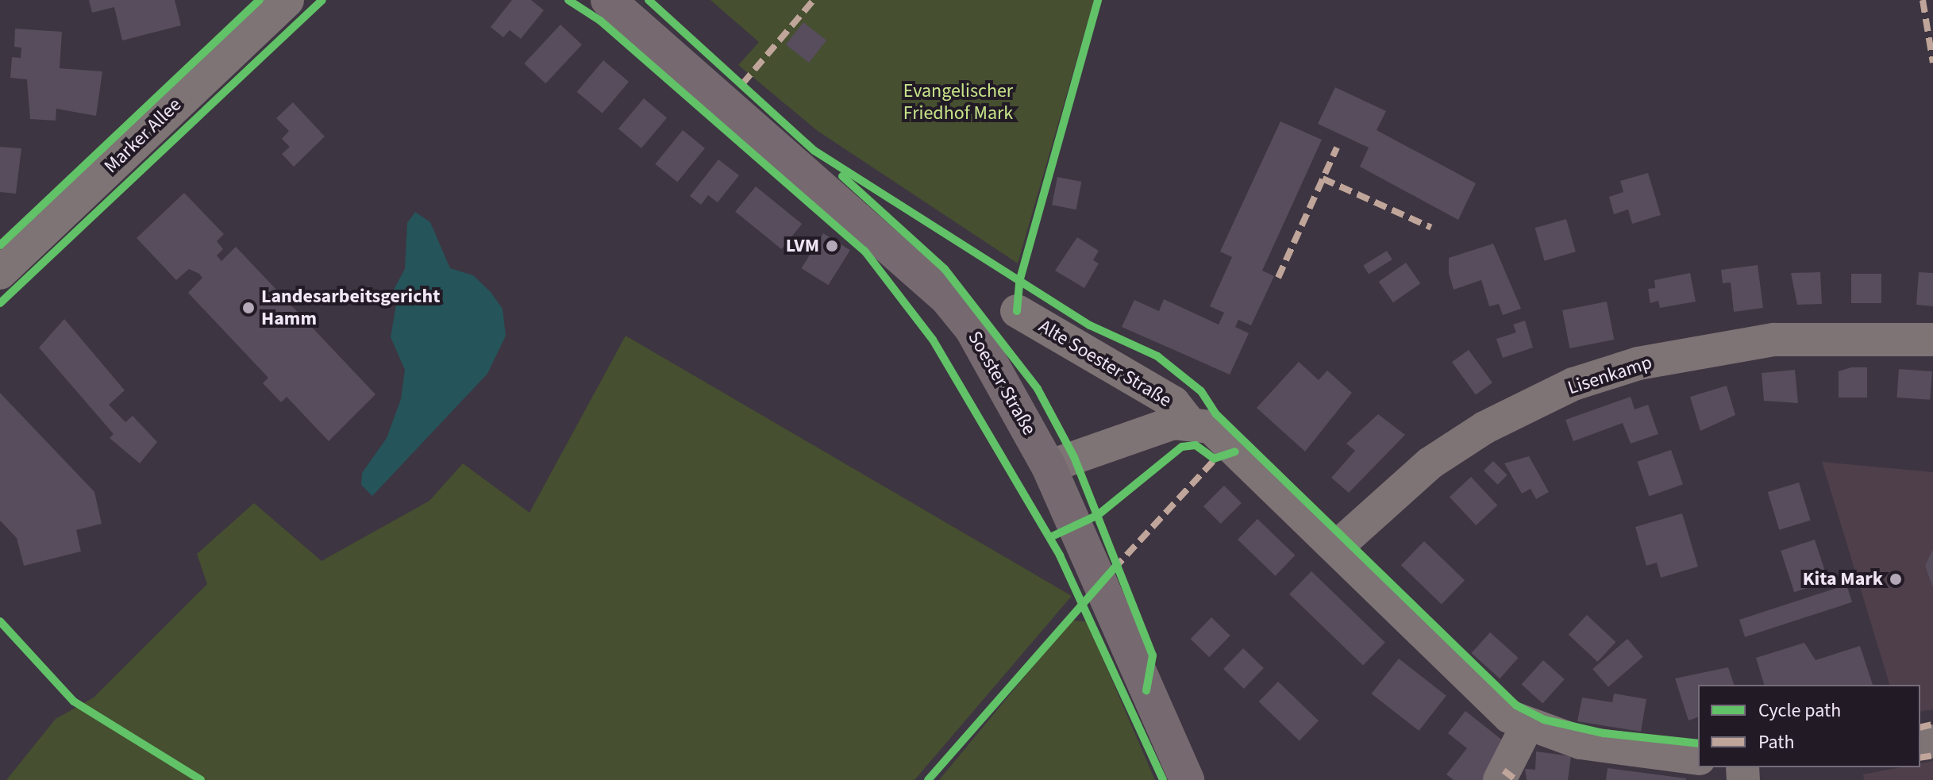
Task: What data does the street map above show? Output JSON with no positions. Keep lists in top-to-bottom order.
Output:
{
  "streets": {
    "main road": ["Soester Straße"],
    "street": ["Marker Allee", "Alte Soester Straße", "Lisenkamp"]
  },
  "crossings": [
    ["Alte Soester Straße", "Lisenkamp"],
    ["Alte Soester Straße", "Soester Straße"]
  ],
  "parks": ["Evangelischer Friedhof Mark"],
  "places": ["LVM", "Landesarbeitsgericht Hamm", "Kita Mark"],
  "legend": ["Cycle path", "Path"]
}
